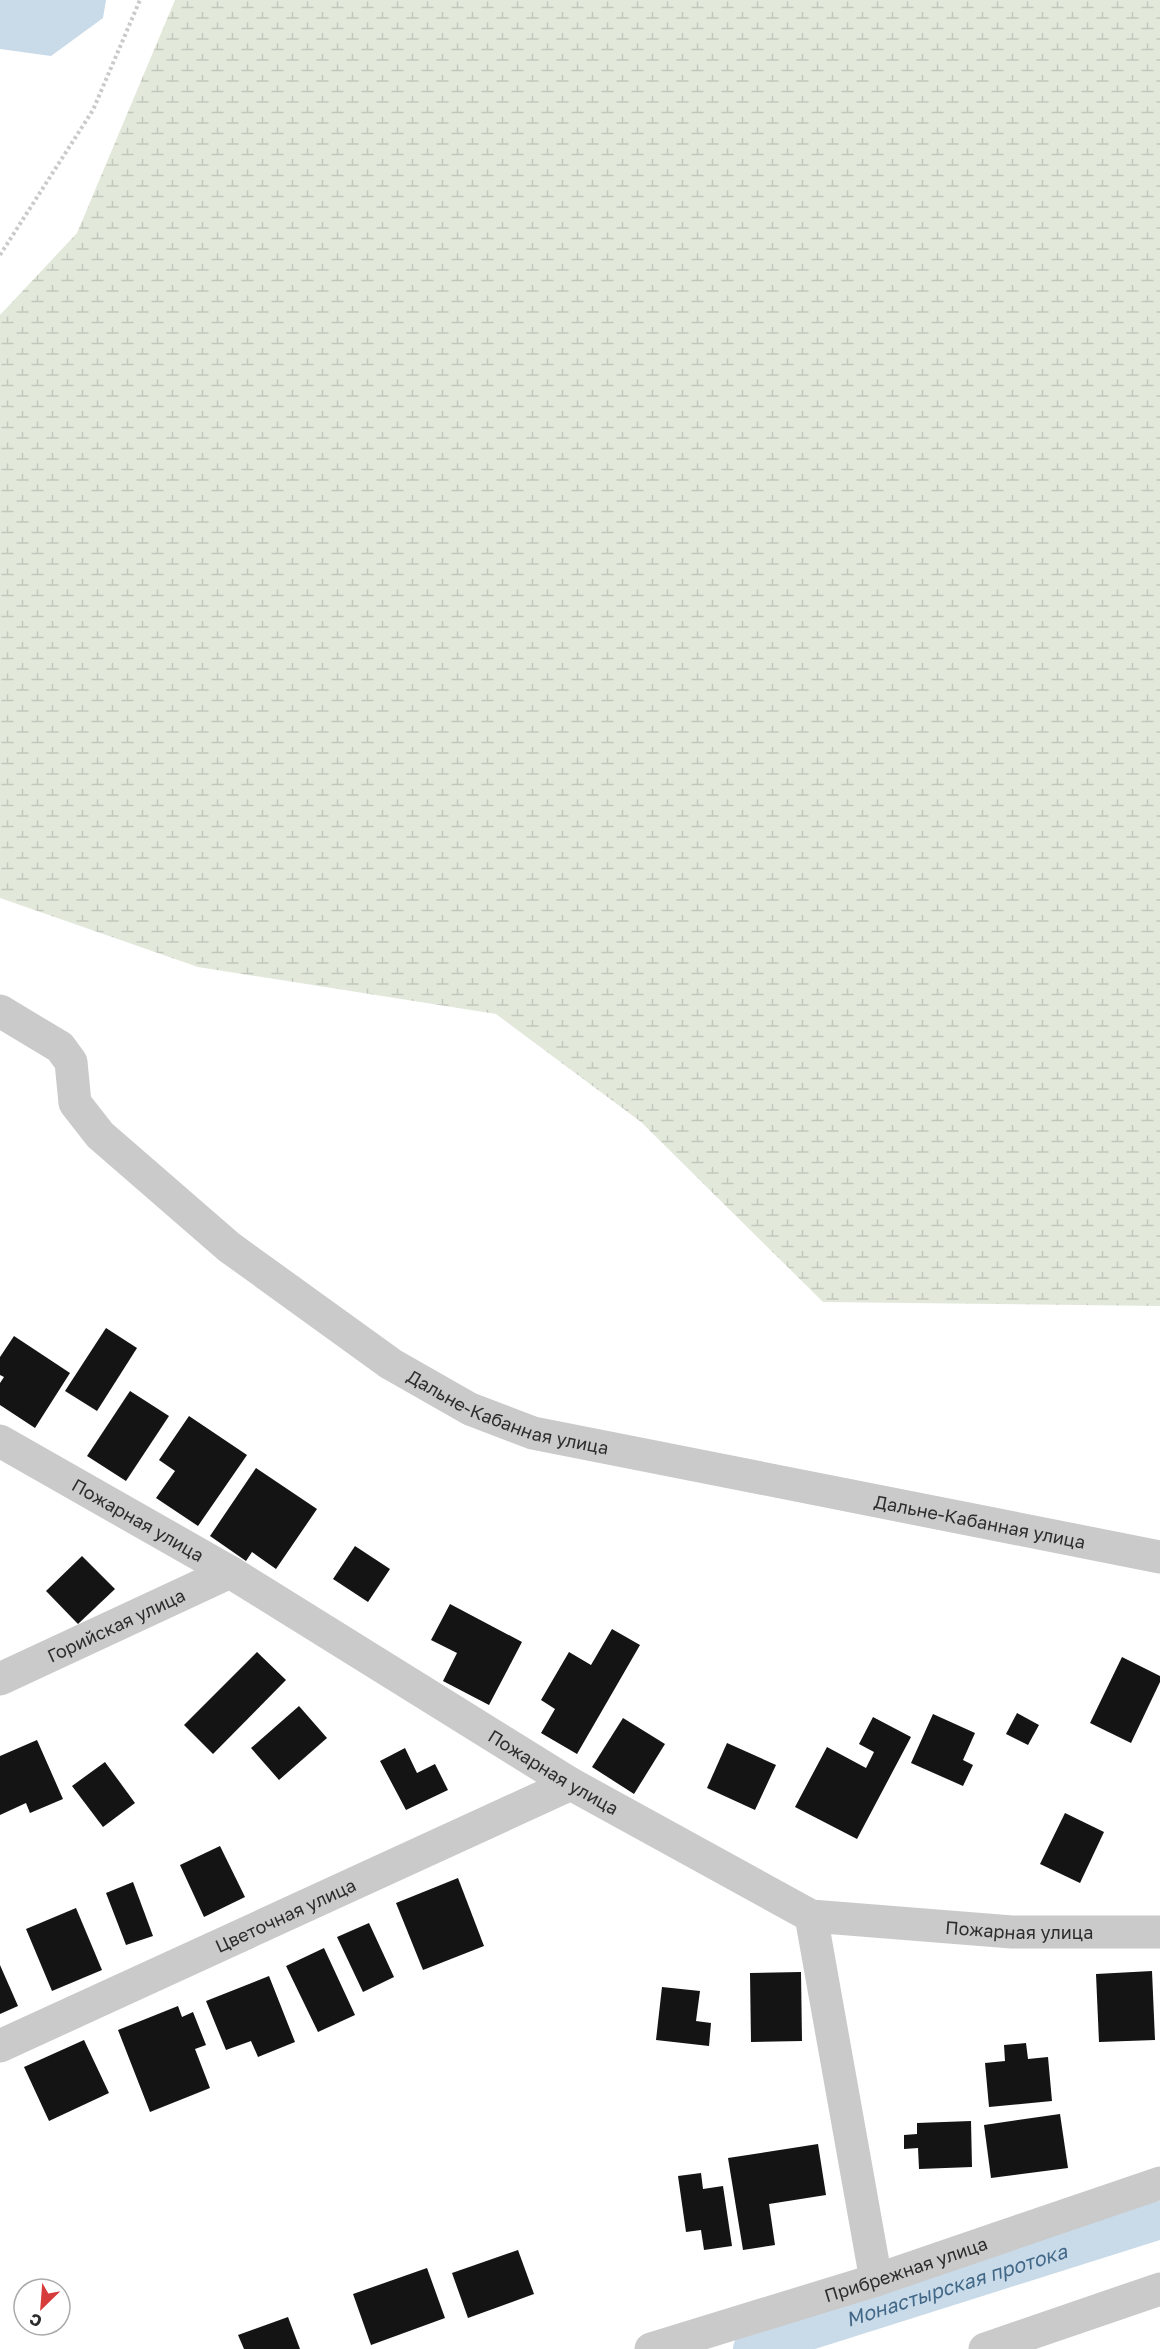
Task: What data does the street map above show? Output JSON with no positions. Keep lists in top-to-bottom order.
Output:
{
  "streets": {
    "street": [
      "Дальне-Кабанная улица",
      "Пожарная улица",
      "Горийская улица",
      "Цветочная улица",
      "Прибрежная улица"
    ]
  },
  "crossings": [
    ["Пожарная улица", "Горийская улица"],
    ["Пожарная улица", "Цветочная улица"]
  ],
  "water": ["Монастырская протока"],
  "north": "bottom left"
}
